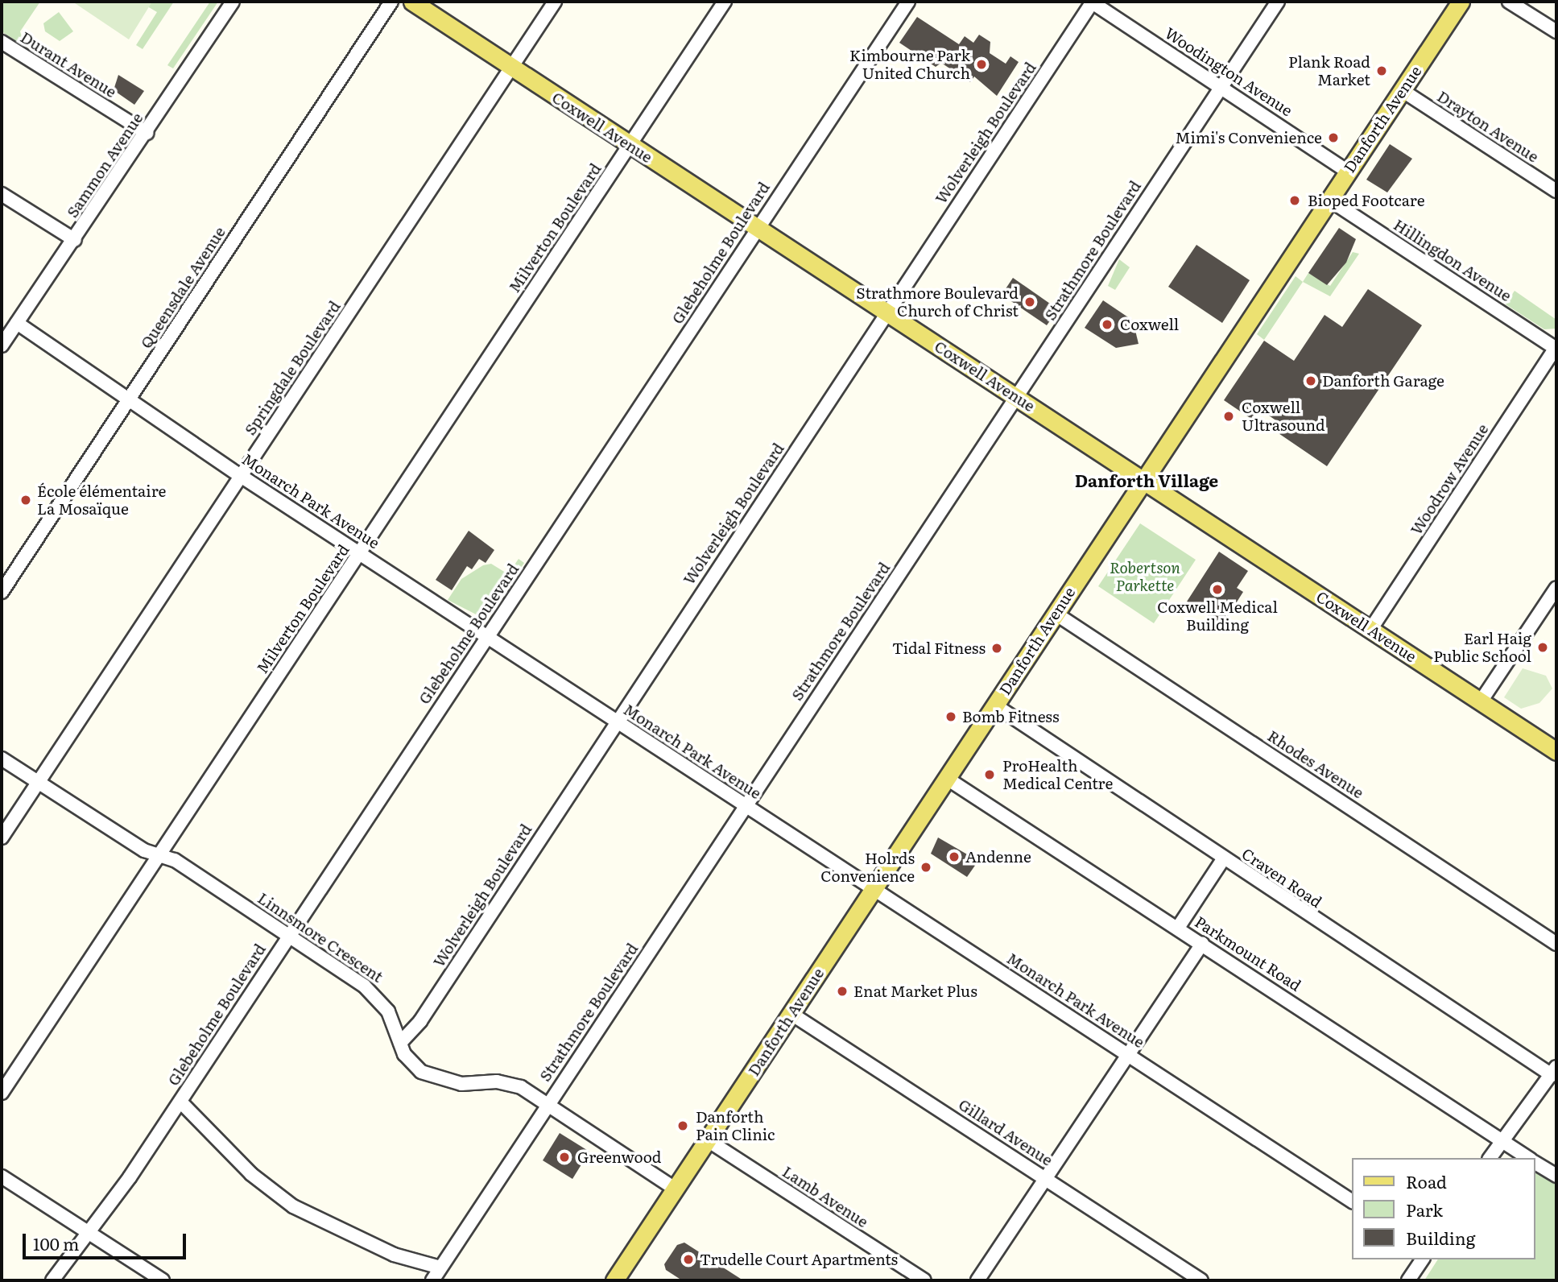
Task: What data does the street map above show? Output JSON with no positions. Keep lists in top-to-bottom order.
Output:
{
  "streets": {
    "main road": ["Danforth Avenue", "Coxwell Avenue"],
    "street": [
      "Durant Avenue",
      "Woodington Avenue",
      "Drayton Avenue",
      "Wolverleigh Boulevard",
      "Sammon Avenue",
      "Milverton Boulevard",
      "Strathmore Boulevard",
      "Glebeholme Boulevard",
      "Hillingdon Avenue",
      "Queensdale Avenue",
      "Springdale Boulevard",
      "Woodrow Avenue",
      "Monarch Park Avenue",
      "Rhodes Avenue",
      "Craven Road",
      "Linnsmore Crescent",
      "Parkmount Road",
      "Gillard Avenue",
      "Lamb Avenue"
    ]
  },
  "crossings": [
    ["Durant Avenue", "Sammon Avenue"],
    ["Woodington Avenue", "Danforth Avenue"],
    ["Woodington Avenue", "Wolverleigh Boulevard"],
    ["Woodington Avenue", "Strathmore Boulevard"],
    ["Danforth Avenue", "Drayton Avenue"],
    ["Danforth Avenue", "Coxwell Avenue"],
    ["Danforth Avenue", "Hillingdon Avenue"],
    ["Danforth Avenue", "Monarch Park Avenue"],
    ["Danforth Avenue", "Rhodes Avenue"],
    ["Danforth Avenue", "Craven Road"],
    ["Danforth Avenue", "Linnsmore Crescent"],
    ["Danforth Avenue", "Parkmount Road"],
    ["Danforth Avenue", "Gillard Avenue"],
    ["Danforth Avenue", "Lamb Avenue"],
    ["Coxwell Avenue", "Wolverleigh Boulevard"],
    ["Coxwell Avenue", "Milverton Boulevard"],
    ["Coxwell Avenue", "Strathmore Boulevard"],
    ["Coxwell Avenue", "Glebeholme Boulevard"],
    ["Coxwell Avenue", "Springdale Boulevard"],
    ["Coxwell Avenue", "Woodrow Avenue"],
    ["Wolverleigh Boulevard", "Monarch Park Avenue"],
    ["Wolverleigh Boulevard", "Linnsmore Crescent"],
    ["Sammon Avenue", "Monarch Park Avenue"],
    ["Milverton Boulevard", "Monarch Park Avenue"],
    ["Milverton Boulevard", "Linnsmore Crescent"],
    ["Strathmore Boulevard", "Monarch Park Avenue"],
    ["Strathmore Boulevard", "Linnsmore Crescent"],
    ["Glebeholme Boulevard", "Monarch Park Avenue"],
    ["Glebeholme Boulevard", "Linnsmore Crescent"],
    ["Hillingdon Avenue", "Woodrow Avenue"],
    ["Queensdale Avenue", "Monarch Park Avenue"],
    ["Springdale Boulevard", "Monarch Park Avenue"],
    ["Springdale Boulevard", "Linnsmore Crescent"]
  ],
  "districts": ["Danforth Village"],
  "parks": ["Robertson Parkette"],
  "places": [
    "Kimbourne Park United Church",
    "Plank Road Market",
    "Mimi's Convenience",
    "Bioped Footcare",
    "Strathmore Boulevard Church of Christ",
    "Coxwell",
    "Danforth Garage",
    "Coxwell Ultrasound",
    "École élémentaire La Mosaïque",
    "Coxwell Medical Building",
    "Earl Haig Public School",
    "Tidal Fitness",
    "Bomb Fitness",
    "ProHealth Medical Centre",
    "Andenne",
    "Holrds Convenience",
    "Enat Market Plus",
    "Danforth Pain Clinic",
    "Greenwood",
    "Trudelle Court Apartments"
  ],
  "legend": ["Road", "Park", "Building"],
  "scale_bar": "100 m"
}
